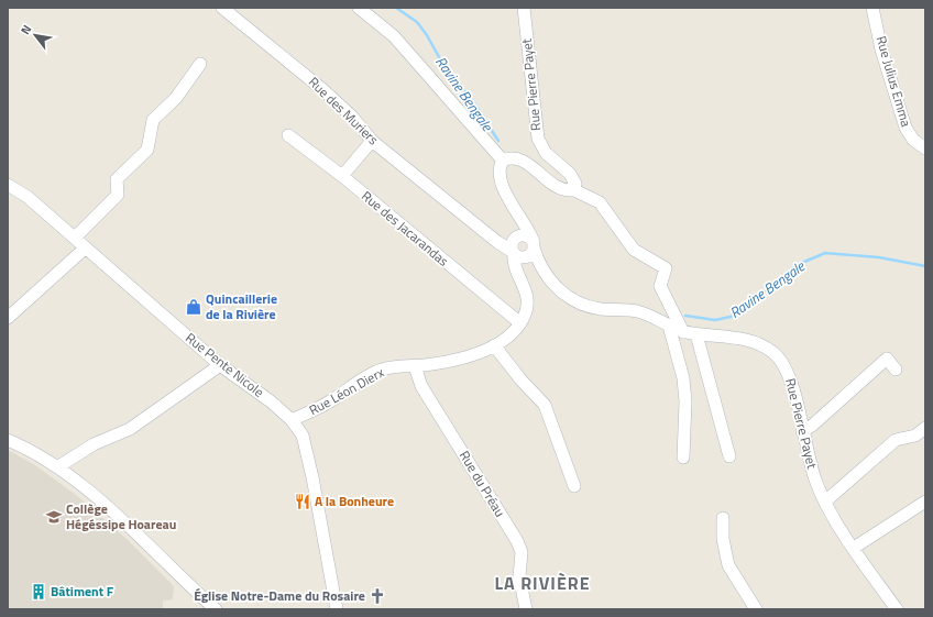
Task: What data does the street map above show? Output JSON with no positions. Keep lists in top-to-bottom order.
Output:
{
  "streets": {
    "street": [
      "Rue Julius Emma",
      "Rue Pierre Payet",
      "Rue des Muriers",
      "Rue des Jacarandas",
      "Rue Pente Nicole",
      "Rue Léon Dierx",
      "Rue du Préau"
    ]
  },
  "crossings": [
    ["Rue Pierre Payet", "Rue des Muriers"],
    ["Rue Pierre Payet", "Rue Léon Dierx"],
    ["Rue des Muriers", "Rue Léon Dierx"],
    ["Rue des Jacarandas", "Rue Léon Dierx"],
    ["Rue Pente Nicole", "Rue Léon Dierx"],
    ["Rue Léon Dierx", "Rue du Préau"]
  ],
  "districts": ["LA RIVIÈRE"],
  "water": ["Ravine Bengale"],
  "places": {
    "shop": ["Quincaillerie de la Rivière"],
    "restaurant": ["A la Bonheure"],
    "school or university": ["Collège Hégéssipe Hoareau"],
    "building": ["Bâtiment F"],
    "church": ["Église Notre-Dame du Rosaire"]
  },
  "north": "top left"
}
